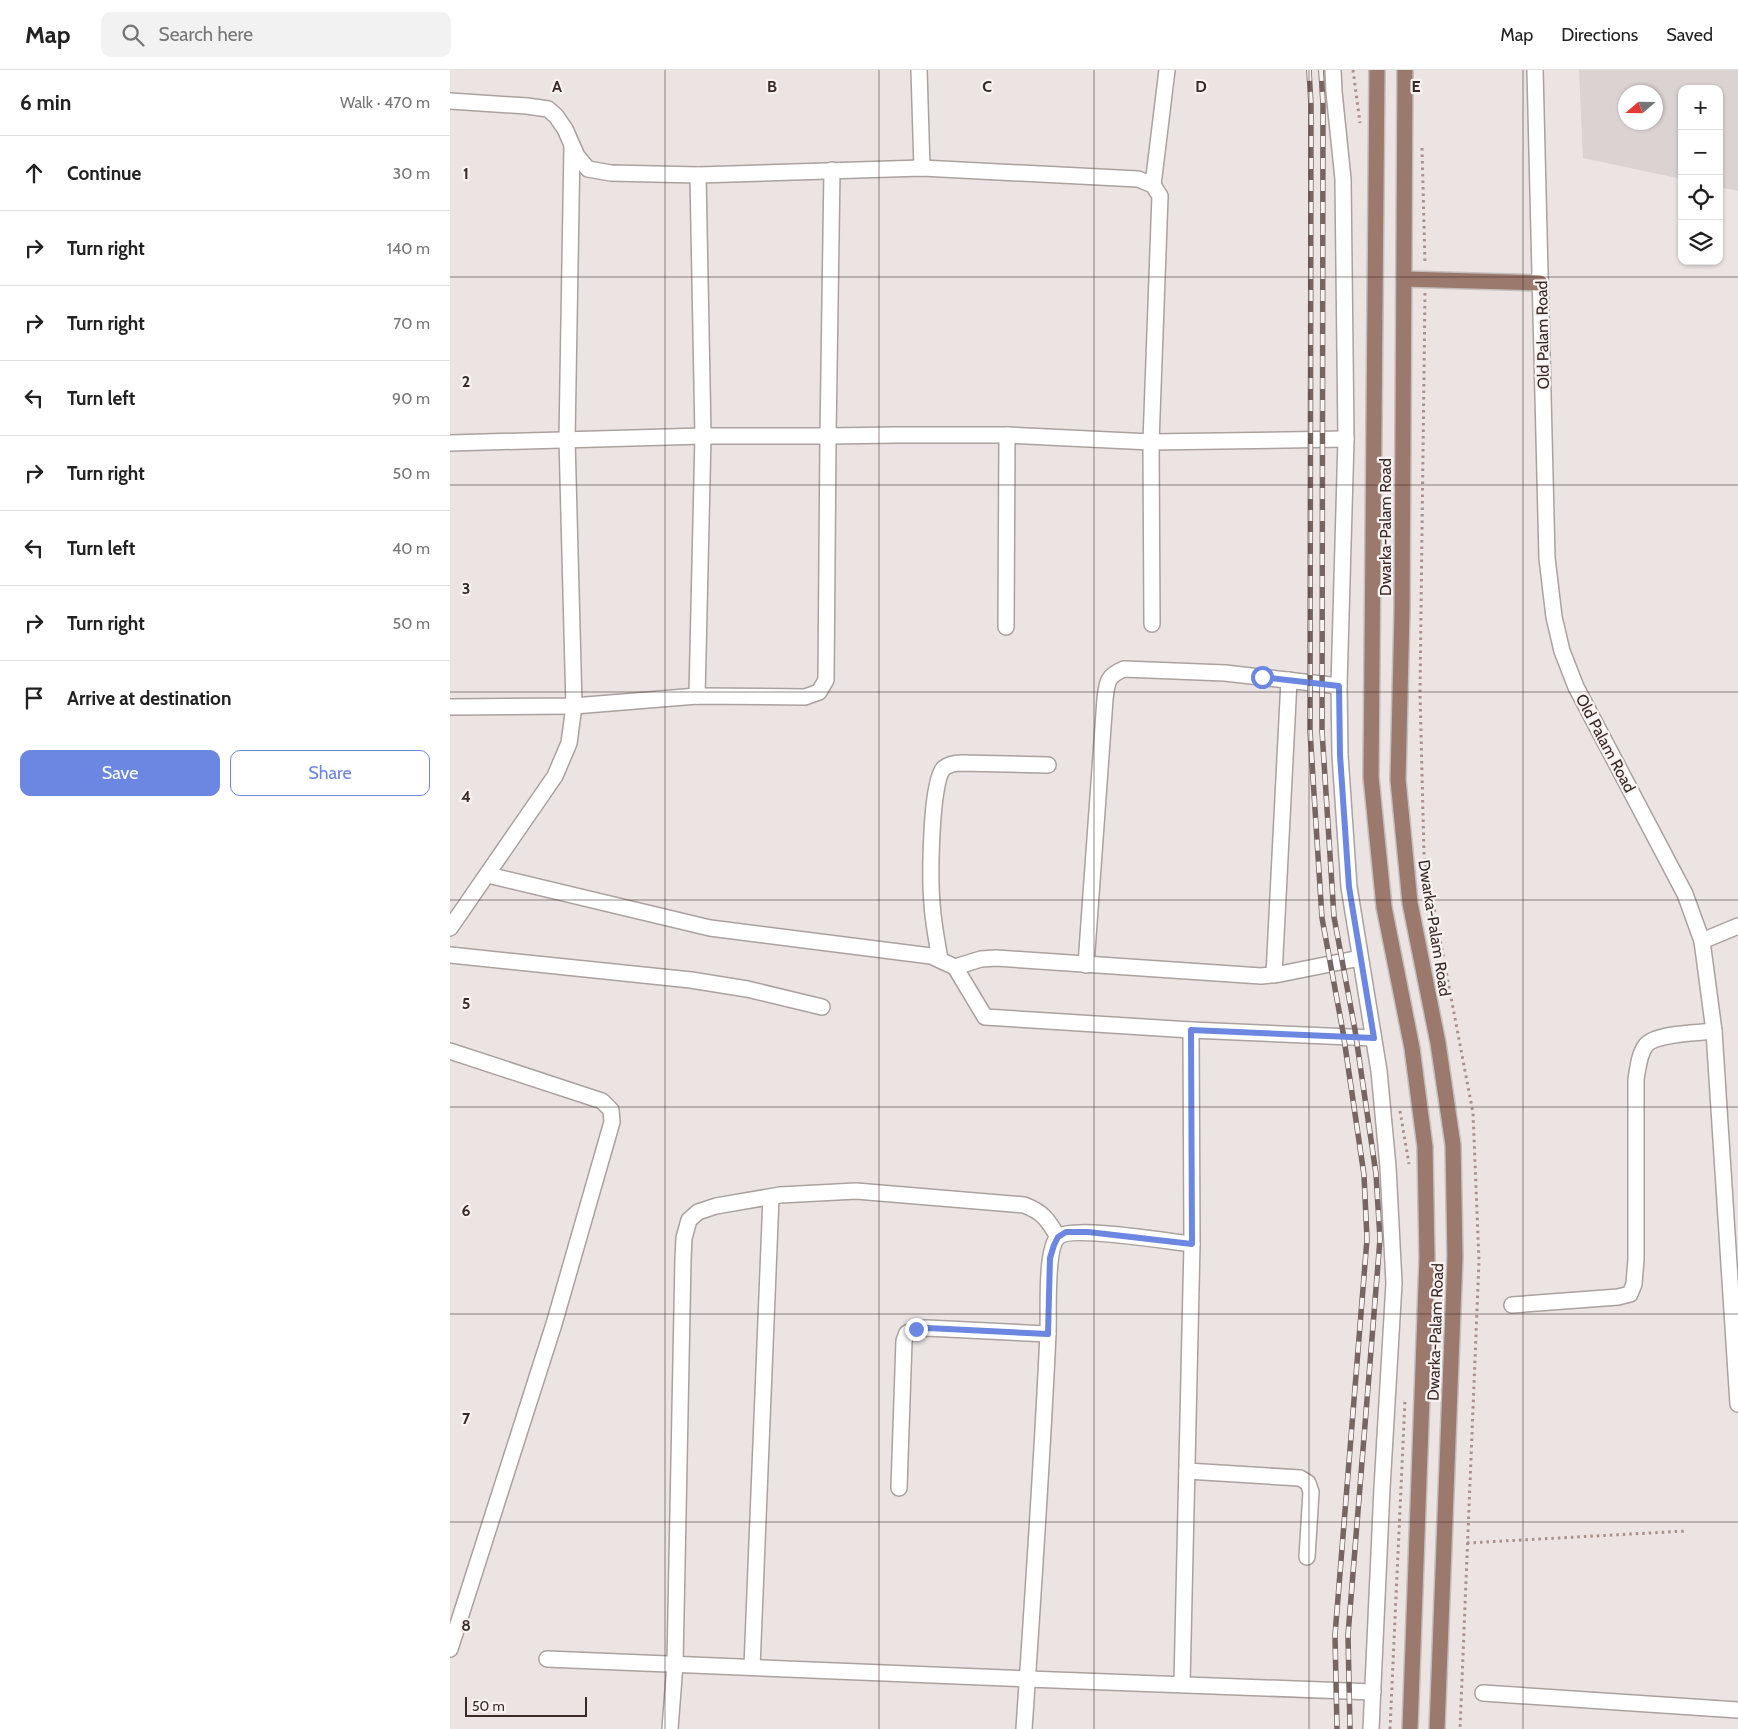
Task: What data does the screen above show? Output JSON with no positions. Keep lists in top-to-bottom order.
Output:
{
  "streets": {
    "main road": ["Dwarka-Palam Road"],
    "street": ["Old Palam Road"]
  },
  "scale_bar": "50 m",
  "north": "left",
  "page": {
    "header": "Map",
    "search": "Search here",
    "nav": ["Map", "Directions", "Saved"],
    "heading": ["6 min", "Walk · 470 m"],
    "map_buttons": ["+", "−"],
    "list": [
      ["Continue", "30 m"],
      ["Turn right", "140 m"],
      ["Turn right", "70 m"],
      ["Turn left", "90 m"],
      ["Turn right", "50 m"],
      ["Turn left", "40 m"],
      ["Turn right", "50 m"],
      "Arrive at destination"
    ],
    "buttons": ["Save", "Share"],
    "scale": "50 m"
  },
  "grid": {
    "columns": [
      "A",
      "B",
      "C",
      "D",
      "E"
    ],
    "rows": [
      "1",
      "2",
      "3",
      "4",
      "5",
      "6",
      "7",
      "8"
    ]
  }
}
